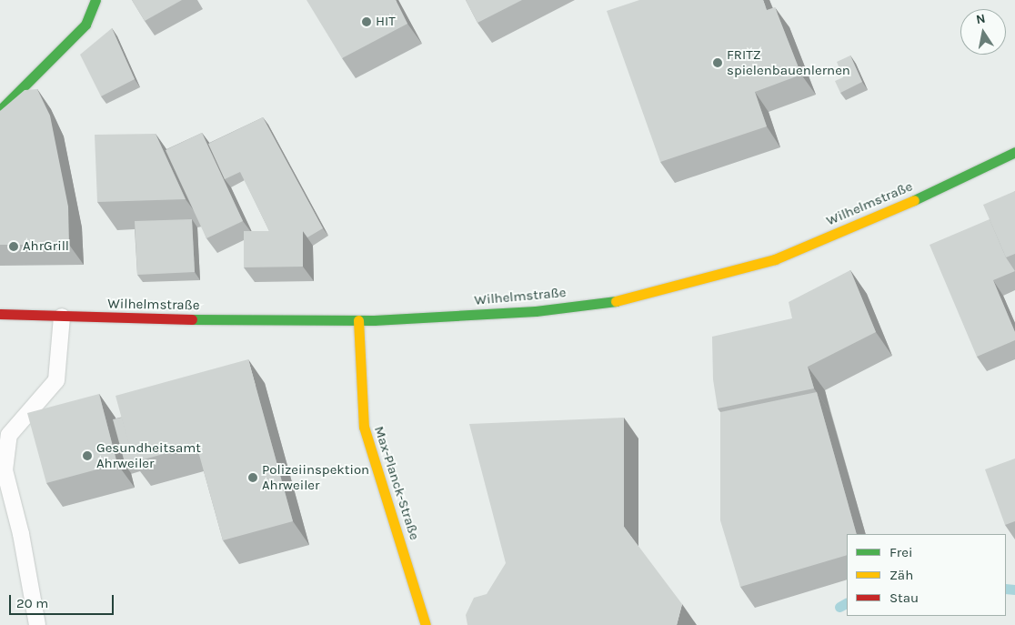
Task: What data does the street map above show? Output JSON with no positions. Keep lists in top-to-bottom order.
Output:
{
  "streets": {
    "main road": ["Wilhelmstraße", "Max-Planck-Straße"]
  },
  "crossings": [
    ["Wilhelmstraße", "Max-Planck-Straße"]
  ],
  "places": [
    "HIT",
    "FRITZ spielenbauenlernen",
    "AhrGrill",
    "Gesundheitsamt Ahrweiler",
    "Polizeiinspektion Ahrweiler"
  ],
  "legend": ["Frei", "Zäh", "Stau"],
  "scale_bar": "20 m",
  "north": "top"
}
